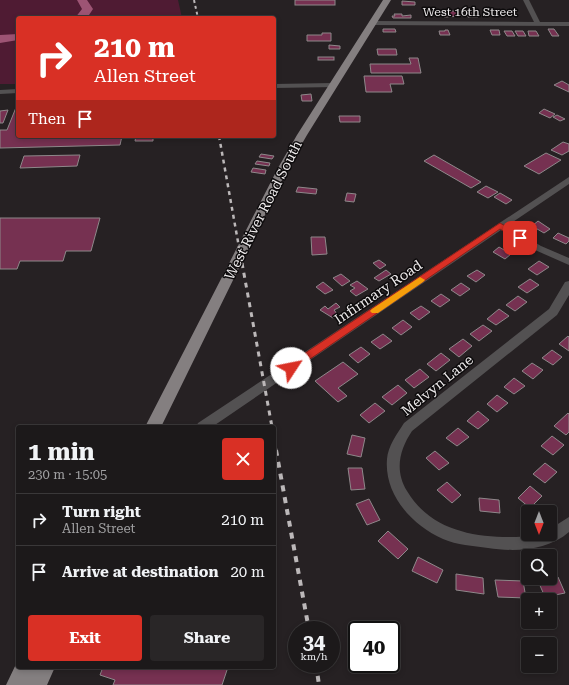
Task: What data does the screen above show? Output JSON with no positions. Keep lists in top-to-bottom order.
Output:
{
  "streets": {
    "main road": ["West River Road South"],
    "street": ["West 16th Street", "Infirmary Road", "Melvyn Lane"]
  },
  "crossings": [
    ["West 16th Street", "West River Road South"]
  ],
  "north": "bottom",
  "page": {
    "turn": ["210 m", "Allen Street"],
    "then": "Then",
    "heading": ["1 min", "230 m · 15:05"],
    "list": [
      {
        "name": "Turn right",
        "note": "Allen Street",
        "value": "210 m"
      },
      {
        "name": "Arrive at destination",
        "value": "20 m"
      }
    ],
    "map_buttons": ["+", "−"],
    "buttons": ["Exit", "Share"],
    "speed": "34 km/h",
    "limit": "40"
  }
}
